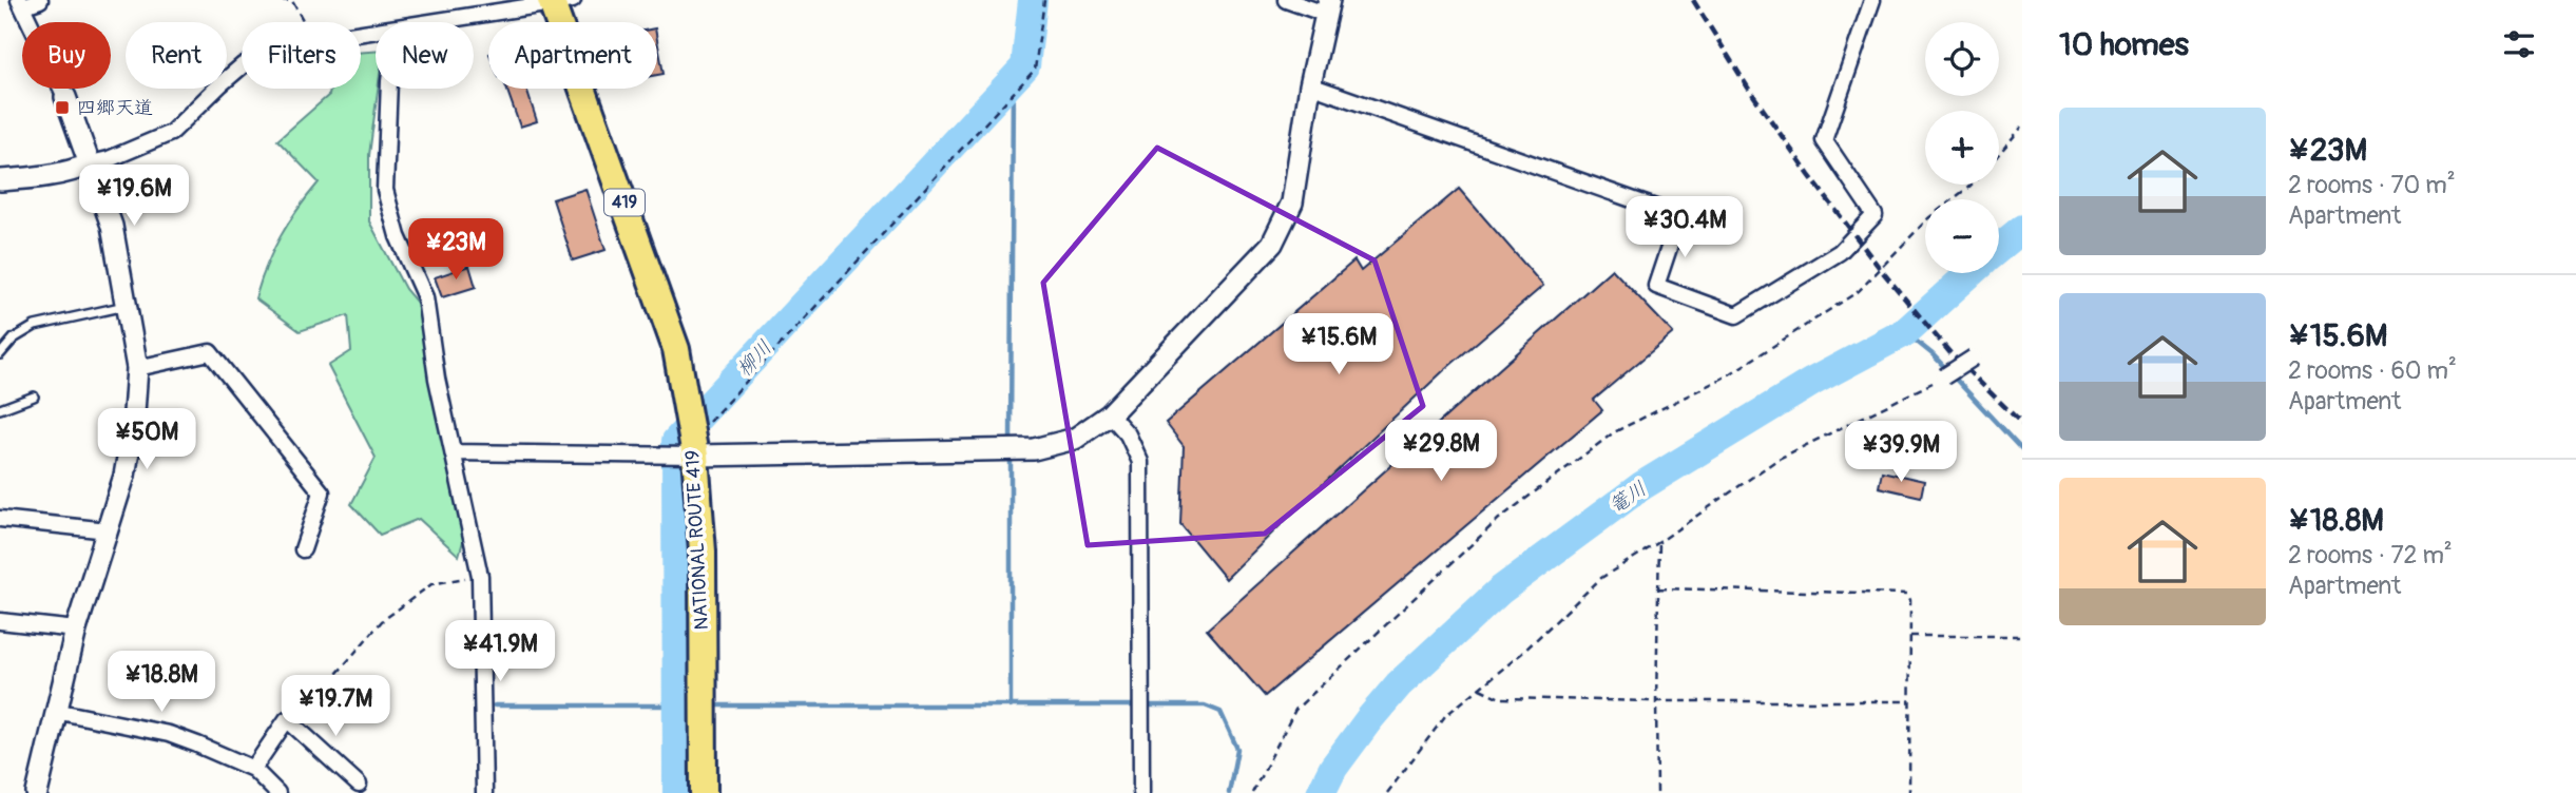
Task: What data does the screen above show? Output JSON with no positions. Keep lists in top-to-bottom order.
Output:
{
  "streets": {
    "highway": ["419", "NATIONAL ROUTE 419"]
  },
  "water": ["柳川", "篭川"],
  "places": {
    "transit": ["四郷天道"]
  },
  "page": {
    "heading": "10 homes",
    "map_buttons": ["+", "−"],
    "chip": [
      "Buy",
      "Rent",
      "Filters",
      "New",
      "Apartment"
    ],
    "list": [
      {
        "name": "¥23M",
        "note": "2 rooms · 70 m² · Apartment"
      },
      {
        "name": "¥15.6M",
        "note": "2 rooms · 60 m² · Apartment"
      },
      {
        "name": "¥18.8M",
        "note": "2 rooms · 72 m² · Apartment"
      }
    ],
    "price": [
      "¥19.6M",
      "¥30.4M",
      "¥23M",
      "¥15.6M",
      "¥50M",
      "¥29.8M",
      "¥39.9M",
      "¥41.9M",
      "¥18.8M",
      "¥19.7M"
    ]
  }
}
